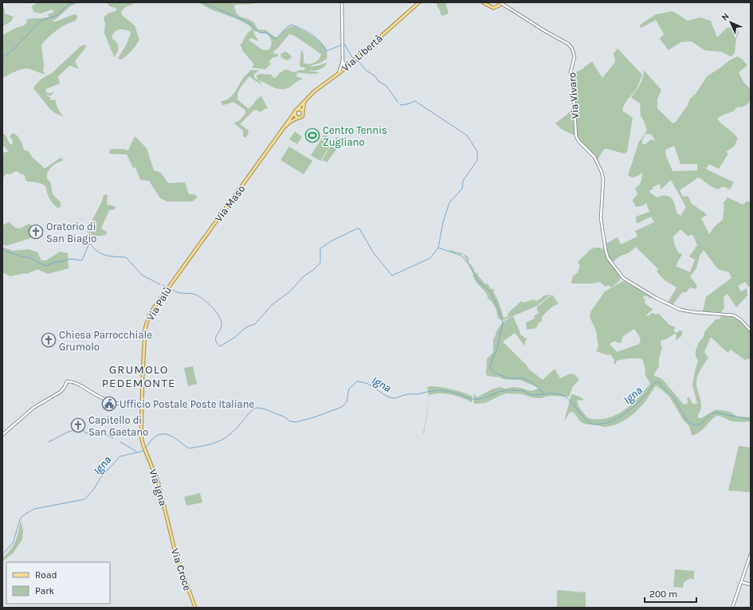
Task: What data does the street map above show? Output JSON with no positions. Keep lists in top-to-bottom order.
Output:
{
  "streets": {
    "main road": [
      "Via Libertà",
      "Via Maso",
      "Via Palù",
      "Via Igna",
      "Via Croce"
    ],
    "street": ["Via Vivaro"]
  },
  "crossings": [
    ["Via Libertà", "Via Maso"],
    ["Via Maso", "Via Palù"],
    ["Via Palù", "Via Igna"],
    ["Via Igna", "Via Croce"]
  ],
  "districts": ["GRUMOLO PEDEMONTE"],
  "water": ["Igna"],
  "places": {
    "sports": ["Centro Tennis Zugliano"],
    "church": ["Oratorio di San Biagio", "Chiesa Parrocchiale Grumolo", "Capitello di San Gaetano"],
    "public building": ["Ufficio Postale Poste Italiane"]
  },
  "legend": ["Road", "Park"],
  "scale_bar": "200 m",
  "north": "top left"
}
